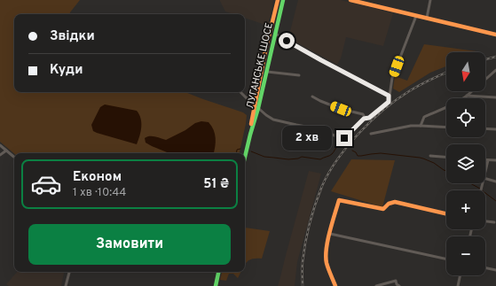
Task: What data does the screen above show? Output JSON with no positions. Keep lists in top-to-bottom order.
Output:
{
  "streets": {
    "street": ["ЛУГАНСЬКЕ ШОСЕ"]
  },
  "north": "bottom",
  "page": {
    "banner": ["Звідки", "Куди"],
    "map_buttons": ["+", "−"],
    "bubble": "2 хв",
    "list": [
      {
        "name": "Економ",
        "note": "1 хв · 10:44",
        "value": "51 ₴"
      }
    ],
    "buttons": "Замовити"
  }
}
